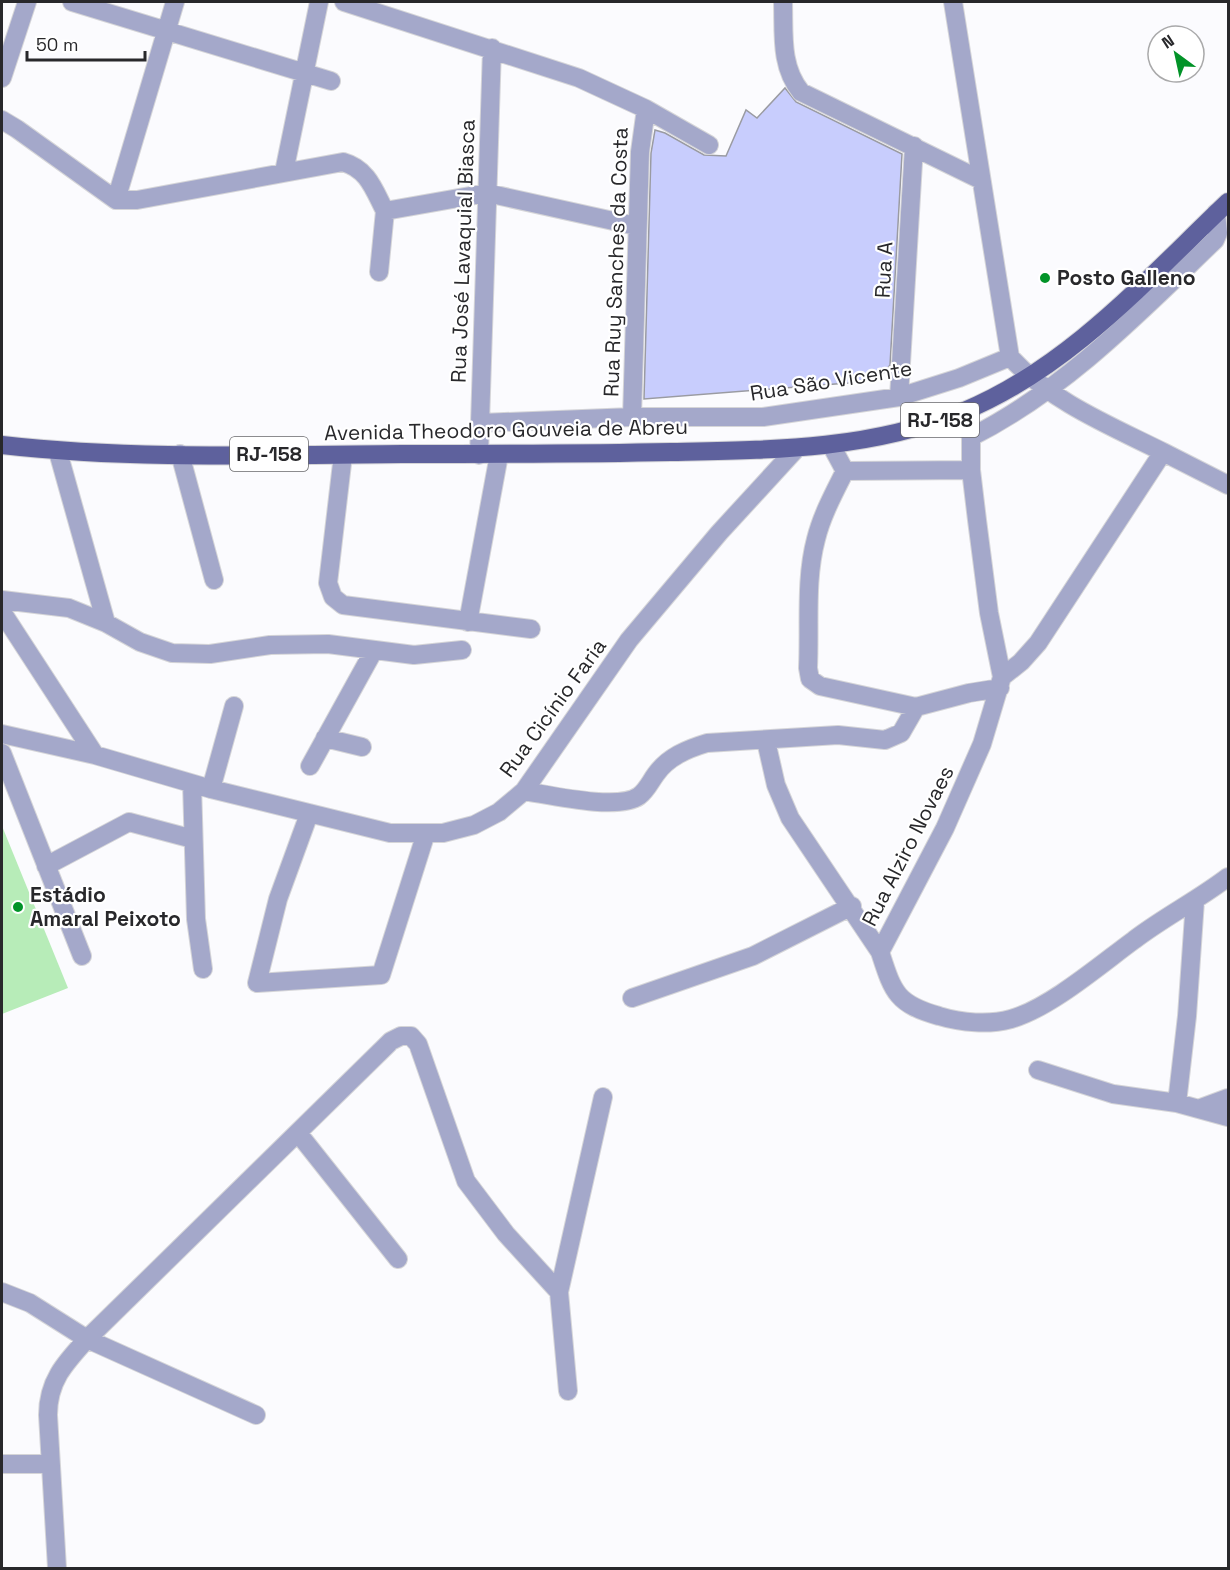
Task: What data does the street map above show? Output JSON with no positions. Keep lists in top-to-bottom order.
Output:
{
  "streets": {
    "main road": ["RJ-158", "Avenida Theodoro Gouveia de Abreu"],
    "street": [
      "Rua José Lavaquial Biasca",
      "Rua Ruy Sanches da Costa",
      "Rua A",
      "Rua São Vicente",
      "Rua Cicínio Faria",
      "Rua Alziro Novaes"
    ]
  },
  "crossings": [
    ["Rua José Lavaquial Biasca", "Rua São Vicente"],
    ["Rua José Lavaquial Biasca", "Avenida Theodoro Gouveia de Abreu"],
    ["Rua Ruy Sanches da Costa", "Rua São Vicente"],
    ["Rua A", "Rua São Vicente"],
    ["Avenida Theodoro Gouveia de Abreu", "Rua Cicínio Faria"],
    ["Avenida Theodoro Gouveia de Abreu", "Rua Alziro Novaes"]
  ],
  "places": ["Posto Galleno", "Estádio Amaral Peixoto"],
  "scale_bar": "50 m",
  "north": "top left"
}
